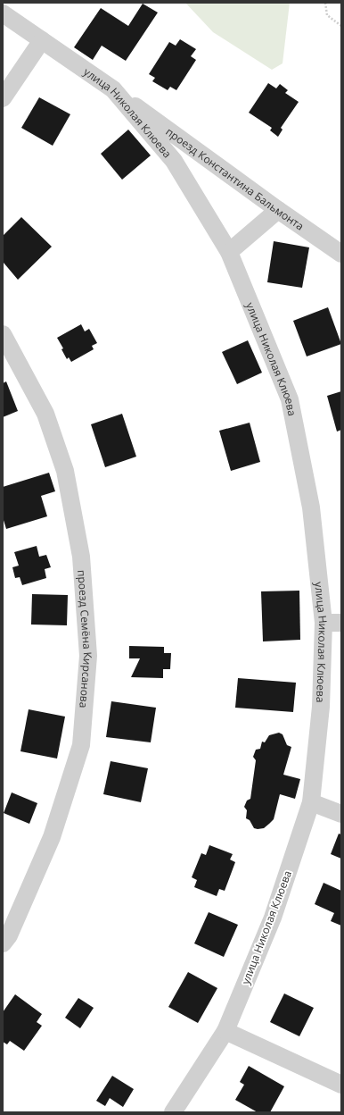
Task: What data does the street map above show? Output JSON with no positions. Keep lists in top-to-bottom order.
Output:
{
  "streets": {
    "street": ["улица Николая Клюева", "проезд Константина Бальмонта", "проезд Семёна Кирсанова"]
  },
  "crossings": [
    ["улица Николая Клюева", "проезд Константина Бальмонта"]
  ]
}
